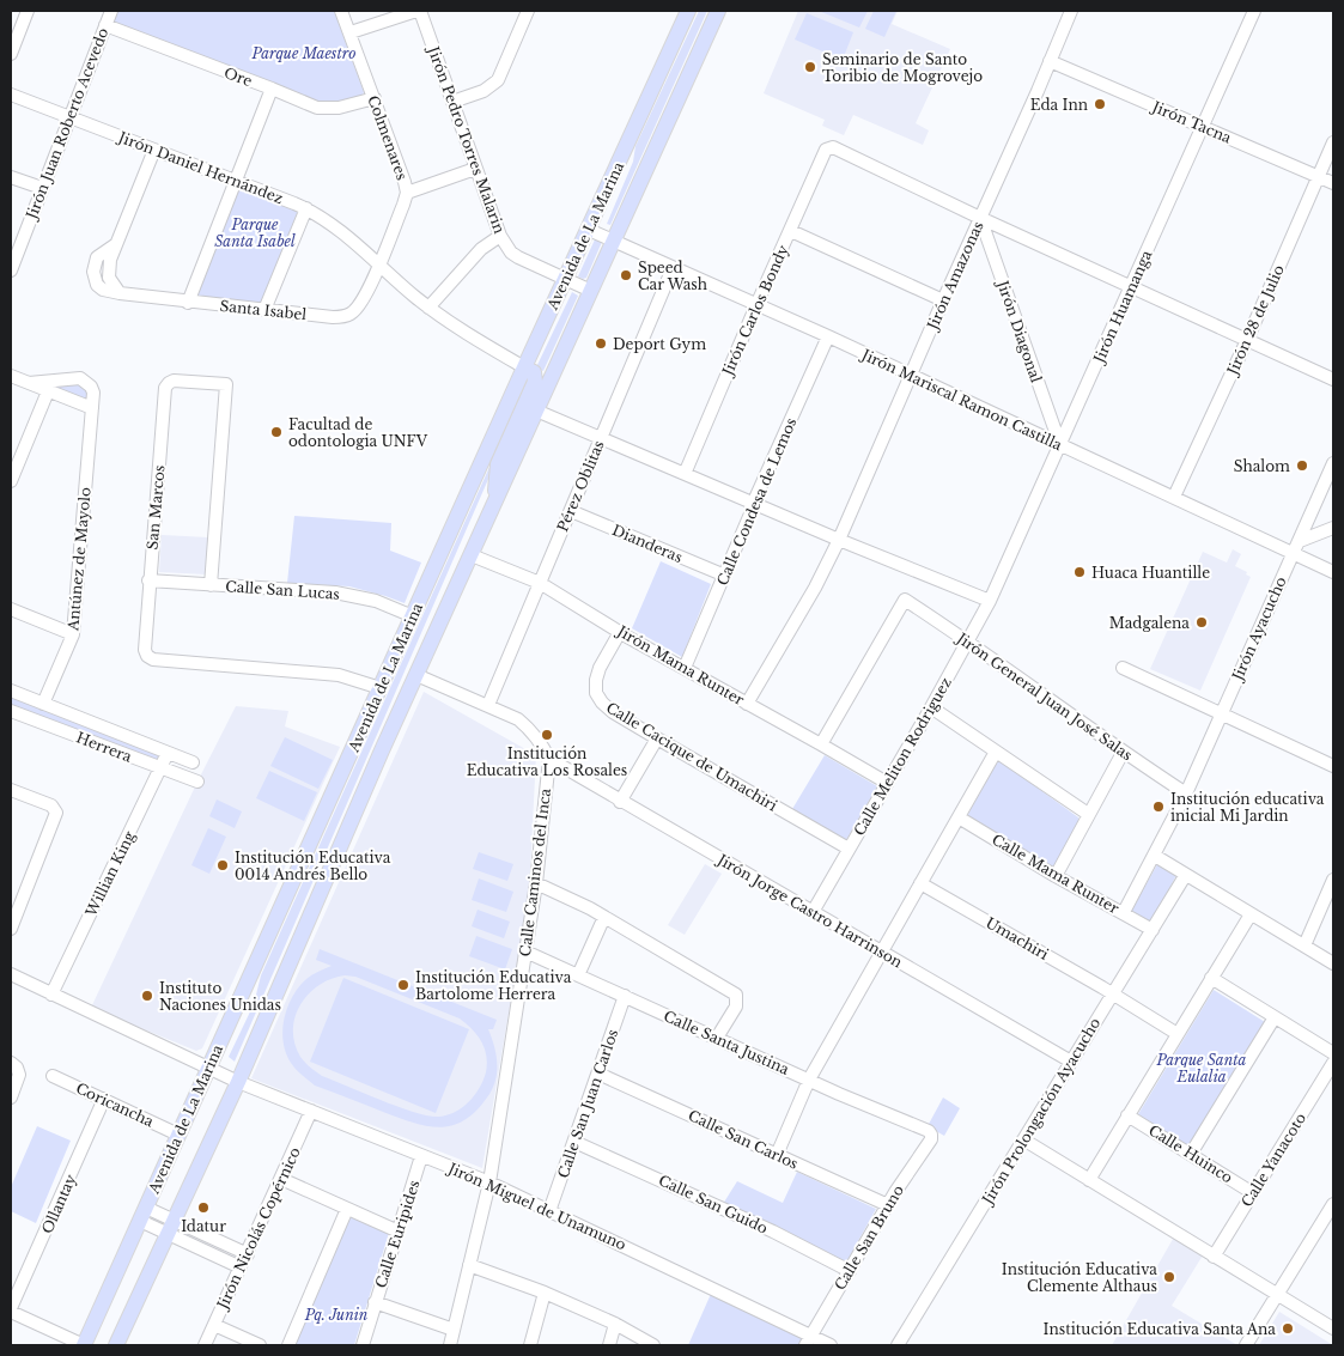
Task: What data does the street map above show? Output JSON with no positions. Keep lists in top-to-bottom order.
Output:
{
  "streets": {
    "main road": ["Avenida de La Marina"],
    "street": [
      "Ore",
      "Jirón Tacna",
      "Jirón Juan Roberto Acevedo",
      "Colmenares",
      "Jirón Pedro Torres Malarin",
      "Jirón Daniel Hernández",
      "Jirón Amazonas",
      "Jirón Huamanga",
      "Santa Isabel",
      "Jirón Carlos Bondy",
      "Jirón 28 de Julio",
      "Jirón Diagonal",
      "Jirón Mariscal Ramon Castilla",
      "Pérez Oblitas",
      "Calle Condesa de Lemos",
      "San Marcos",
      "Dianderas",
      "Antúnez de Mayolo",
      "Calle San Lucas",
      "Jirón Ayacucho",
      "Jirón Mama Runter",
      "Jirón General Juan José Salas",
      "Herrera",
      "Calle Cacique de Umachiri",
      "Calle Meliton Rodriguez",
      "Calle Caminos del Inca",
      "Willian King",
      "Calle Mama Runter",
      "Jirón Jorge Castro Harrinson",
      "Umachiri",
      "Calle Santa Justina",
      "Calle San Juan Carlos",
      "Coricancha",
      "Jirón Prolongación Ayacucho",
      "Calle San Carlos",
      "Calle Huinco",
      "Calle Yanacoto",
      "Ollantay",
      "Calle San Guido",
      "Jirón Miguel de Unamuno",
      "Jirón Nicolás Copérnico",
      "Calle Euripides",
      "Calle San Bruno"
    ]
  },
  "crossings": [
    ["Ore", "Jirón Juan Roberto Acevedo"],
    ["Ore", "Colmenares"],
    ["Jirón Tacna", "Jirón Amazonas"],
    ["Jirón Tacna", "Jirón Huamanga"],
    ["Jirón Tacna", "Jirón 28 de Julio"],
    ["Jirón Juan Roberto Acevedo", "Jirón Daniel Hernández"],
    ["Colmenares", "Jirón Daniel Hernández"],
    ["Colmenares", "Santa Isabel"],
    ["Jirón Pedro Torres Malarin", "Avenida de La Marina"],
    ["Jirón Daniel Hernández", "Avenida de La Marina"],
    ["Jirón Daniel Hernández", "Santa Isabel"],
    ["Avenida de La Marina", "Jirón Mariscal Ramon Castilla"],
    ["Avenida de La Marina", "San Marcos"],
    ["Avenida de La Marina", "Calle San Lucas"],
    ["Avenida de La Marina", "Jirón Mama Runter"],
    ["Avenida de La Marina", "Coricancha"],
    ["Avenida de La Marina", "Jirón Miguel de Unamuno"],
    ["Jirón Amazonas", "Jirón Carlos Bondy"],
    ["Jirón Amazonas", "Jirón Diagonal"],
    ["Jirón Amazonas", "Jirón Mariscal Ramon Castilla"],
    ["Jirón Amazonas", "Jirón Mama Runter"],
    ["Jirón Huamanga", "Jirón Diagonal"],
    ["Jirón Huamanga", "Jirón Mariscal Ramon Castilla"],
    ["Jirón Huamanga", "Calle Meliton Rodriguez"],
    ["Jirón Carlos Bondy", "Jirón Diagonal"],
    ["Jirón Carlos Bondy", "Jirón Mariscal Ramon Castilla"],
    ["Jirón 28 de Julio", "Jirón Mariscal Ramon Castilla"],
    ["Jirón Diagonal", "Jirón Mariscal Ramon Castilla"],
    ["Jirón Mariscal Ramon Castilla", "Pérez Oblitas"],
    ["Jirón Mariscal Ramon Castilla", "Calle Condesa de Lemos"],
    ["Jirón Mariscal Ramon Castilla", "Jirón Ayacucho"],
    ["Pérez Oblitas", "Dianderas"],
    ["Pérez Oblitas", "Jirón Mama Runter"],
    ["Calle Condesa de Lemos", "Dianderas"],
    ["Calle Condesa de Lemos", "Jirón Mama Runter"],
    ["San Marcos", "Calle San Lucas"],
    ["Antúnez de Mayolo", "Herrera"],
    ["Jirón Ayacucho", "Jirón General Juan José Salas"],
    ["Jirón Ayacucho", "Calle Mama Runter"],
    ["Jirón Mama Runter", "Jirón General Juan José Salas"],
    ["Jirón Mama Runter", "Calle Cacique de Umachiri"],
    ["Jirón Mama Runter", "Calle Meliton Rodriguez"],
    ["Jirón General Juan José Salas", "Calle Meliton Rodriguez"],
    ["Herrera", "Willian King"],
    ["Calle Cacique de Umachiri", "Calle Meliton Rodriguez"],
    ["Calle Meliton Rodriguez", "Jirón Jorge Castro Harrinson"],
    ["Calle Caminos del Inca", "Jirón Jorge Castro Harrinson"],
    ["Calle Caminos del Inca", "Calle Santa Justina"],
    ["Calle Caminos del Inca", "Jirón Miguel de Unamuno"],
    ["Willian King", "Jirón Miguel de Unamuno"],
    ["Calle Mama Runter", "Jirón Prolongación Ayacucho"],
    ["Jirón Jorge Castro Harrinson", "Jirón Prolongación Ayacucho"],
    ["Umachiri", "Jirón Prolongación Ayacucho"],
    ["Calle Santa Justina", "Calle San Juan Carlos"],
    ["Calle Santa Justina", "Calle San Bruno"],
    ["Calle San Juan Carlos", "Calle San Carlos"],
    ["Calle San Juan Carlos", "Calle San Guido"],
    ["Calle San Juan Carlos", "Jirón Miguel de Unamuno"],
    ["Coricancha", "Ollantay"],
    ["Calle San Carlos", "Calle San Bruno"],
    ["Calle Huinco", "Calle Yanacoto"],
    ["Calle San Guido", "Calle San Bruno"],
    ["Jirón Miguel de Unamuno", "Jirón Nicolás Copérnico"],
    ["Jirón Miguel de Unamuno", "Calle Euripides"],
    ["Jirón Miguel de Unamuno", "Calle San Bruno"]
  ],
  "parks": [
    "Parque Maestro",
    "Parque Santa Isabel",
    "Parque Santa Eulalia",
    "Pq. Junin"
  ],
  "places": [
    "Seminario de Santo Toribio de Mogrovejo",
    "Eda Inn",
    "Speed Car Wash",
    "Deport Gym",
    "Facultad de odontologia UNFV",
    "Shalom",
    "Huaca Huantille",
    "Madgalena",
    "Institución Educativa Los Rosales",
    "Institución educativa inicial Mi Jardin",
    "Institución Educativa 0014 Andrés Bello",
    "Institución Educativa Bartolome Herrera",
    "Instituto Naciones Unidas",
    "Idatur",
    "Institución Educativa Clemente Althaus",
    "Institución Educativa Santa Ana"
  ]
}
